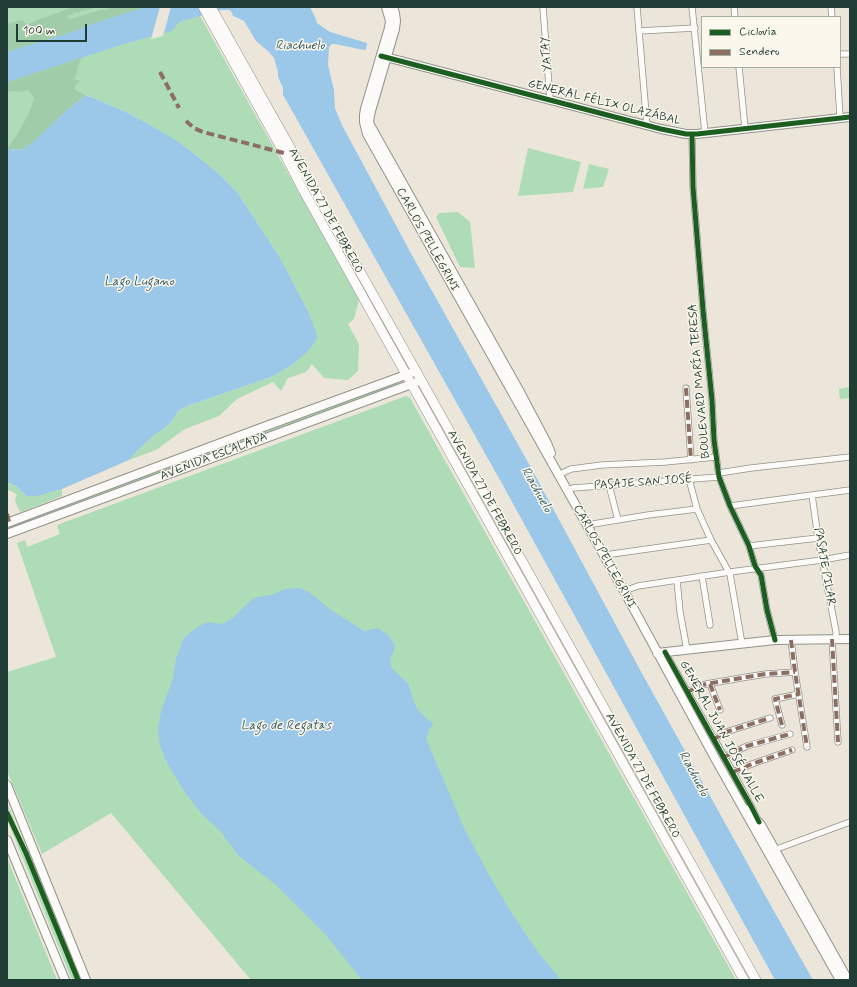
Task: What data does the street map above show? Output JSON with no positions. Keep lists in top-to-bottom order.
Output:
{
  "streets": {
    "main road": [
      "GENERAL FÉLIX OLAZÁBAL",
      "AVENIDA 27 DE FEBRERO",
      "CARLOS PELLEGRINI",
      "AVENIDA ESCALADA",
      "GENERAL JUAN JOSÉ VALLE"
    ],
    "street": [
      "YATAY",
      "BOULEVARD MARÍA TERESA",
      "PASAJE SAN JOSÉ",
      "PASAJE PILAR"
    ]
  },
  "crossings": [
    ["YATAY", "GENERAL FÉLIX OLAZÁBAL"],
    ["GENERAL FÉLIX OLAZÁBAL", "CARLOS PELLEGRINI"],
    ["GENERAL FÉLIX OLAZÁBAL", "BOULEVARD MARÍA TERESA"],
    ["AVENIDA 27 DE FEBRERO", "AVENIDA ESCALADA"],
    ["CARLOS PELLEGRINI", "PASAJE SAN JOSÉ"],
    ["CARLOS PELLEGRINI", "GENERAL JUAN JOSÉ VALLE"],
    ["BOULEVARD MARÍA TERESA", "PASAJE SAN JOSÉ"]
  ],
  "water": ["Riachuelo", "Lago Lugano", "Lago de Regatas"],
  "legend": ["Ciclovía", "Sendero"],
  "scale_bar": "100 m"
}
